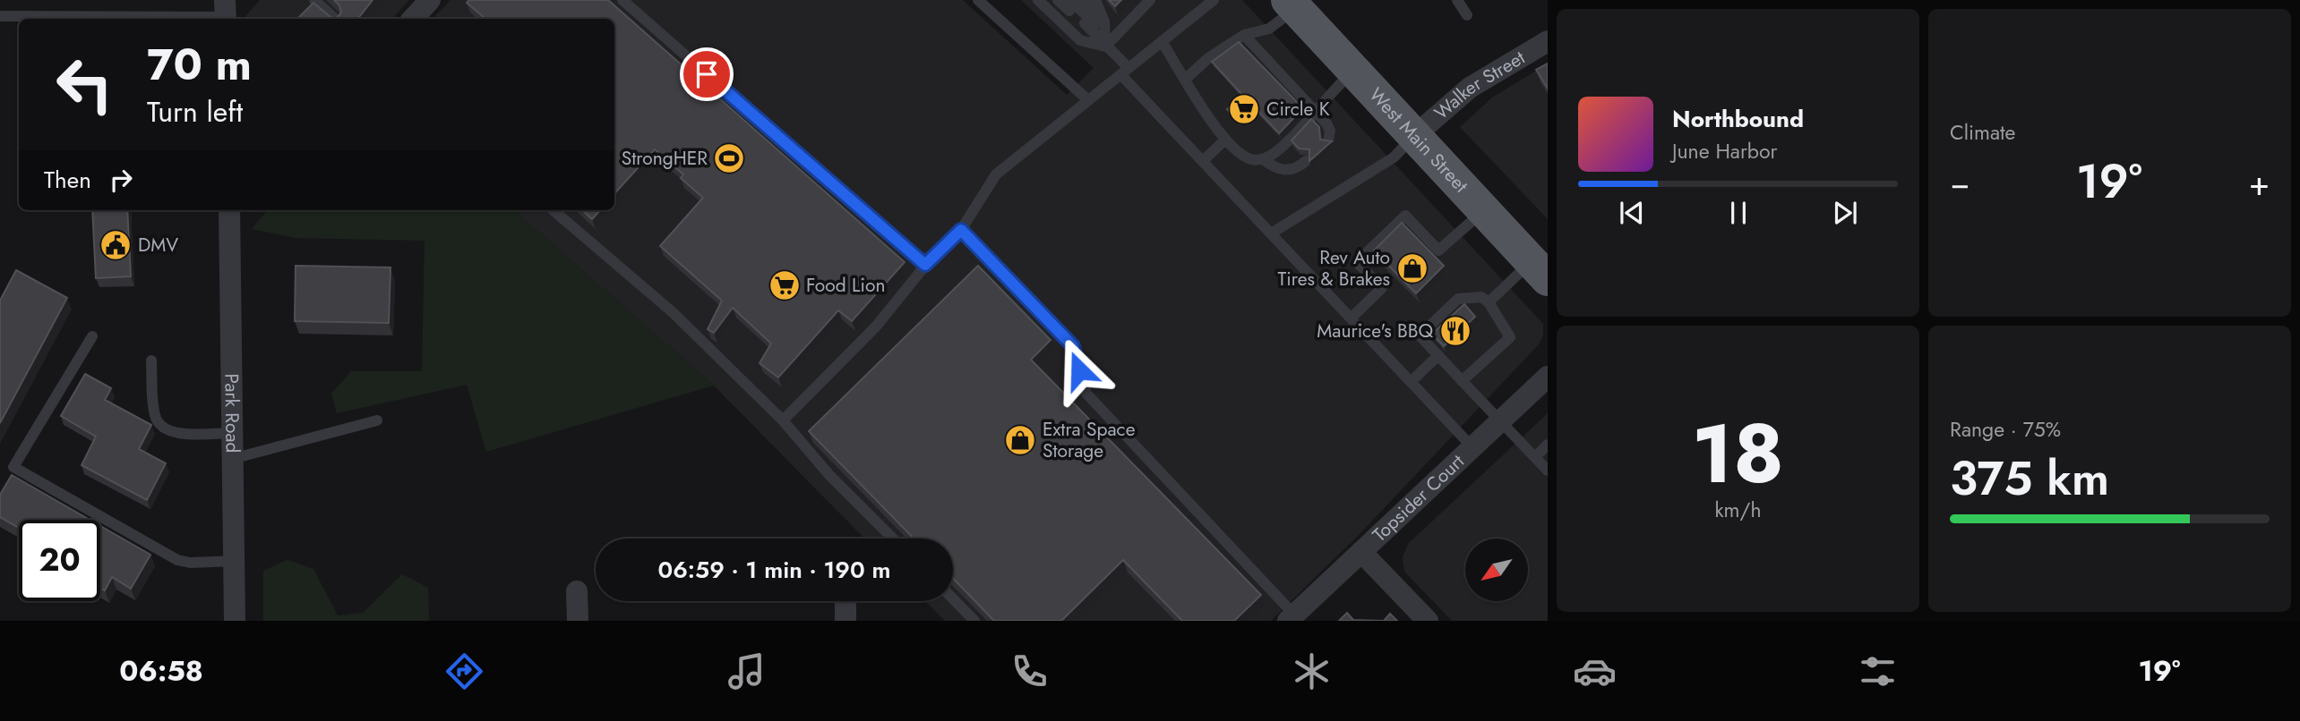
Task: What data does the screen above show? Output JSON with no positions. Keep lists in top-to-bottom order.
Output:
{
  "streets": {
    "main road": ["West Main Street"],
    "street": ["Walker Street", "Park Road", "Topsider Court"]
  },
  "crossings": [
    ["Walker Street", "West Main Street"]
  ],
  "places": {
    "supermarket": ["Circle K", "Food Lion"],
    "sports": ["StrongHER"],
    "public building": ["DMV"],
    "shop": ["Rev Auto Tires & Brakes", "Extra Space Storage"],
    "restaurant": ["Maurice's BBQ"]
  },
  "north": "bottom left",
  "page": {
    "tile": [
      "Climate",
      ["18", "km/h"],
      ["Range · 75%", "375 km"]
    ],
    "turn": ["70 m", "Turn left"],
    "song": ["Northbound", "June Harbor"],
    "then": "Then",
    "heat": ["−", "19°", "+"],
    "limit": "20",
    "trip": "06:59 · 1 min · 190 m",
    "tabs": ["06:58", "19°"]
  }
}
